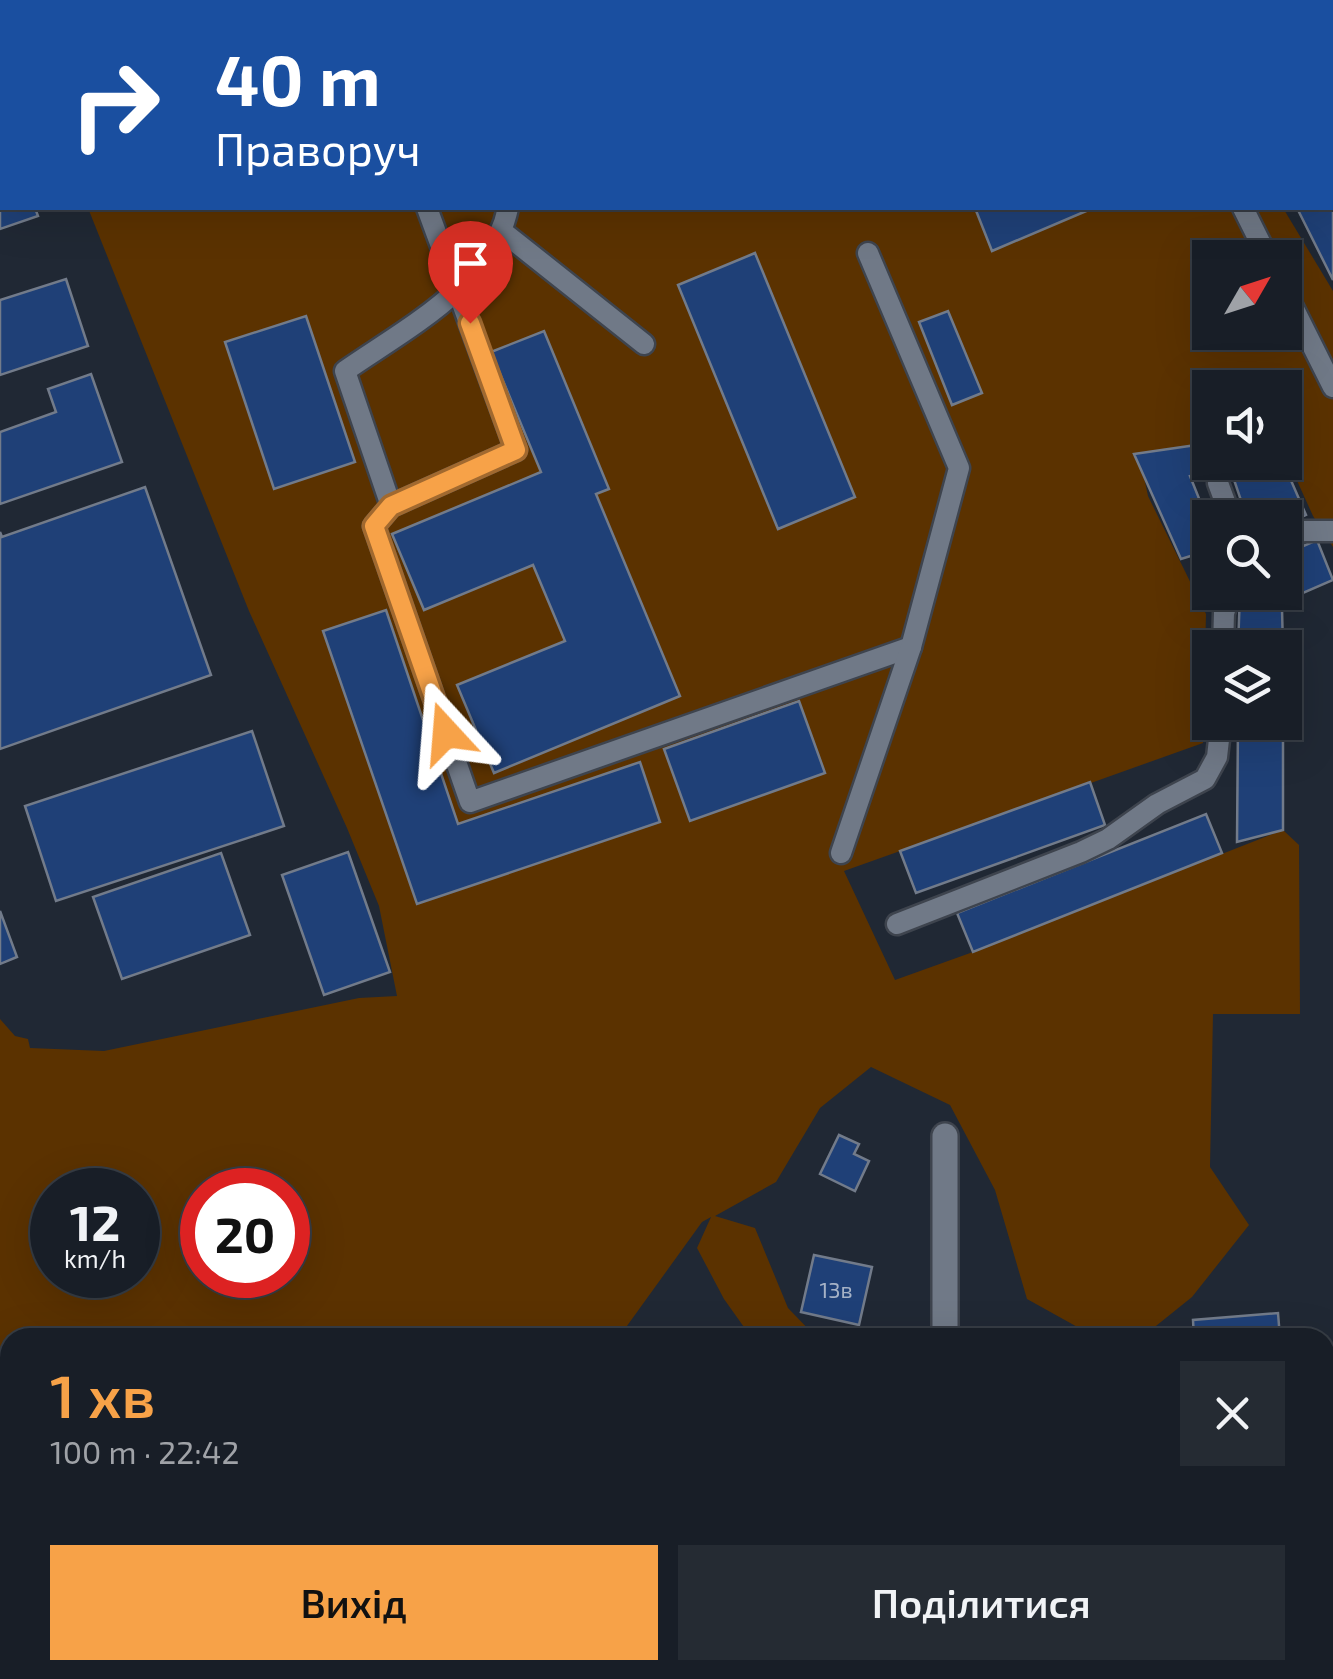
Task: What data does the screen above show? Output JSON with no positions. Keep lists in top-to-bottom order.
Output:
{
  "house_numbers": ["13в"],
  "north": "top right",
  "page": {
    "turn": ["40 m", "Праворуч"],
    "speed": "12 km/h",
    "limit": "20",
    "heading": ["1 хв", "100 m · 22:42"],
    "buttons": ["Вихід", "Поділитися"]
  }
}
